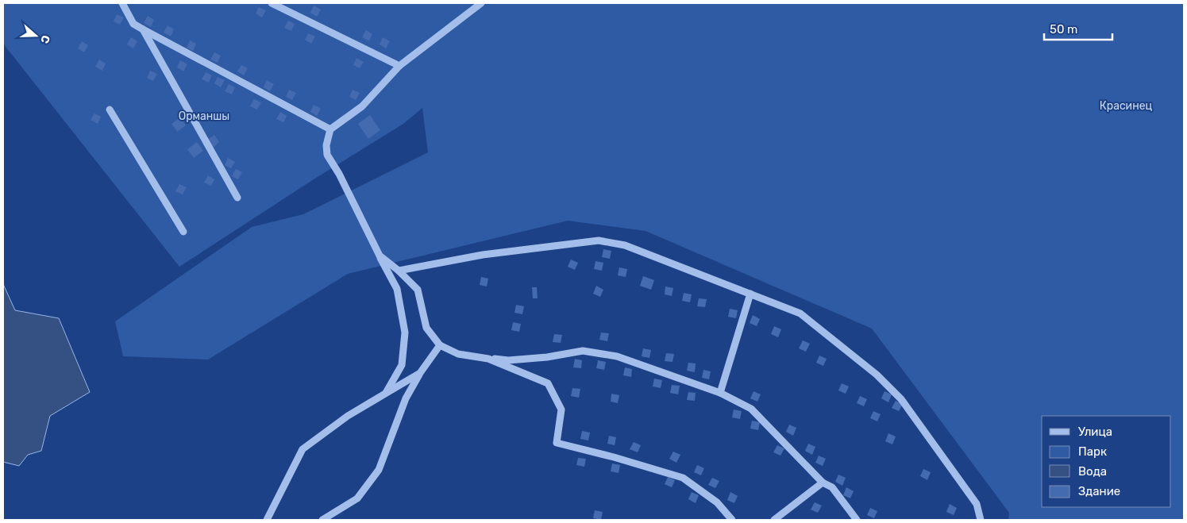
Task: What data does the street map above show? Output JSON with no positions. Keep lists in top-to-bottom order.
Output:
{
  "parks": ["Красинец", "Орманшы"],
  "legend": [
    "Улица",
    "Парк",
    "Вода",
    "Здание"
  ],
  "scale_bar": "50 m",
  "north": "right"
}
